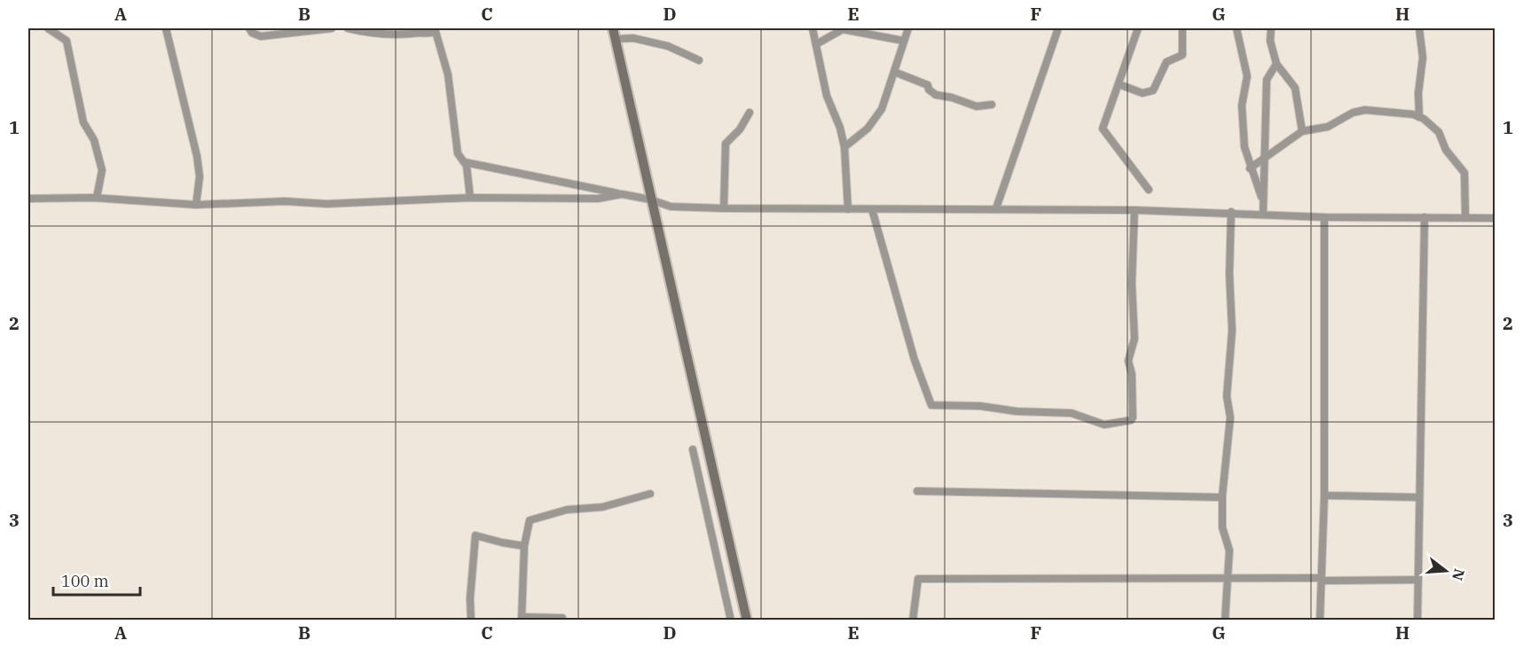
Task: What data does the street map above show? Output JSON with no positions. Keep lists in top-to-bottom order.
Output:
{
  "scale_bar": "100 m",
  "north": "right",
  "grid": {
    "columns": [
      "A",
      "B",
      "C",
      "D",
      "E",
      "F",
      "G",
      "H"
    ],
    "rows": ["1", "2", "3"]
  }
}
